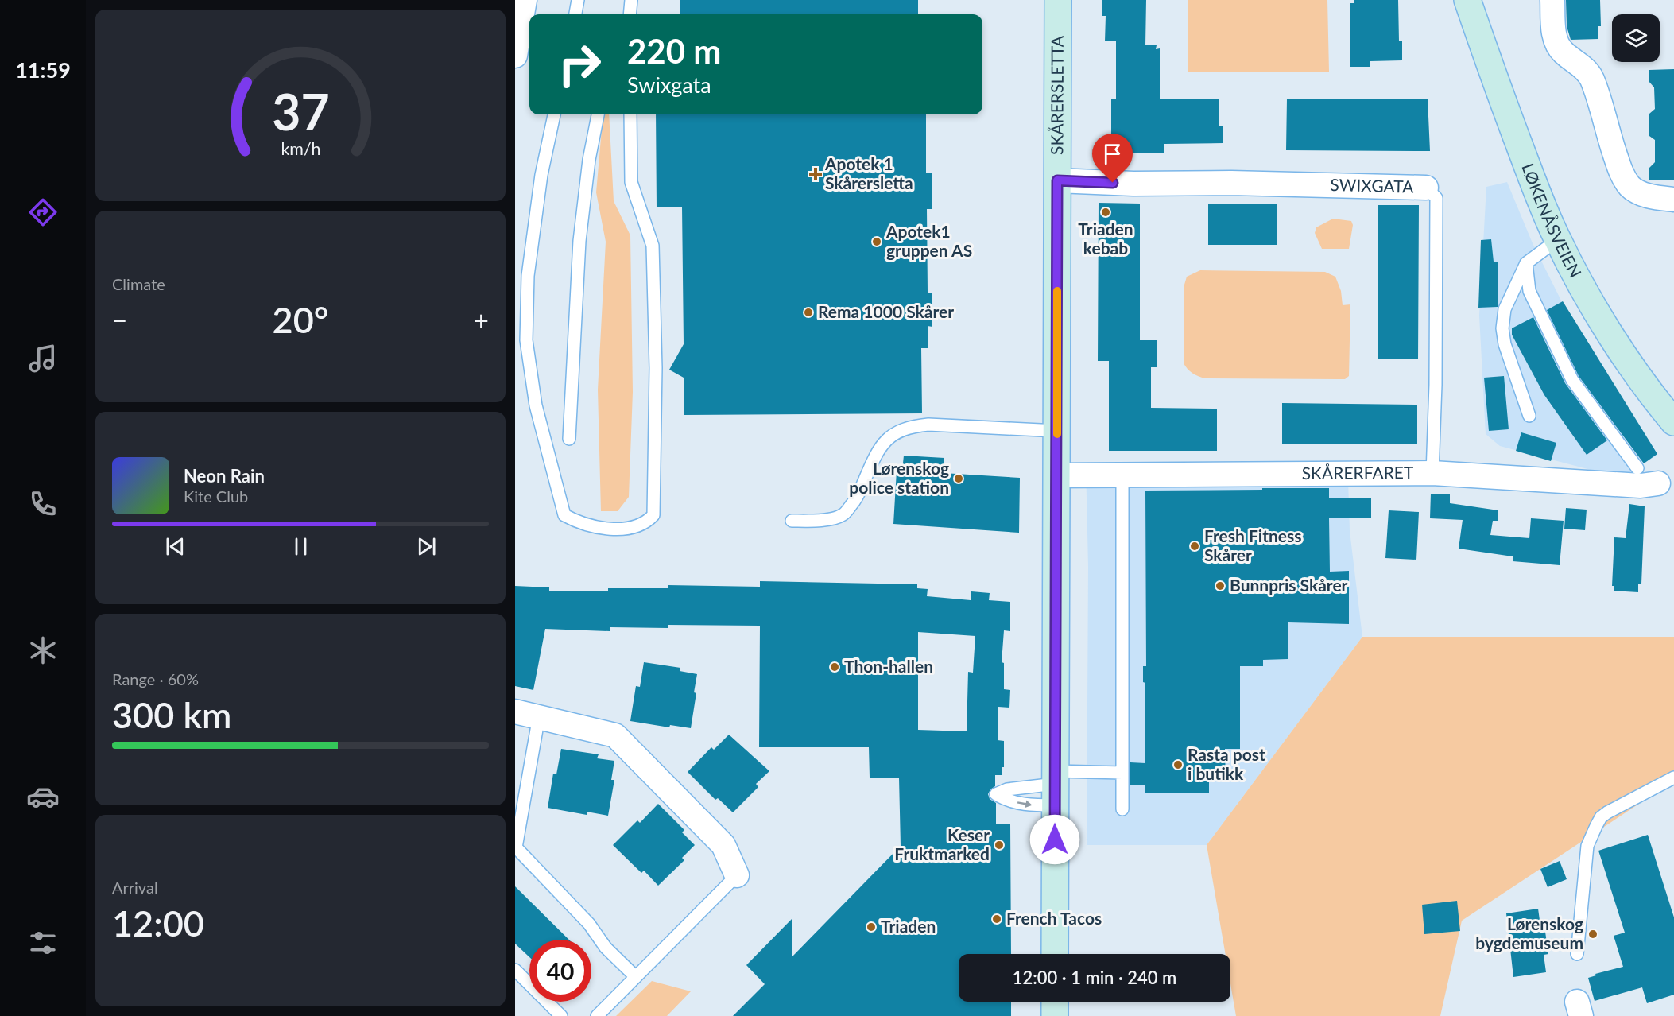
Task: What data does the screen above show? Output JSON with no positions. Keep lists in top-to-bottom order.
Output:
{
  "streets": {
    "street": [
      "SKÅRERSLETTA",
      "SWIXGATA",
      "LØKENÅSVEIEN",
      "SKÅRERFARET"
    ]
  },
  "crossings": [
    ["SKÅRERSLETTA", "SWIXGATA"],
    ["SKÅRERSLETTA", "SKÅRERFARET"],
    ["SWIXGATA", "SKÅRERFARET"]
  ],
  "places": {
    "health": ["Apotek 1 Skårersletta"],
    "other": [
      "Triaden kebab",
      "Apotek1 gruppen AS",
      "Rema 1000 Skårer",
      "Lørenskog police station",
      "Fresh Fitness Skårer",
      "Bunnpris Skårer",
      "Thon-hallen",
      "Rasta post i butikk",
      "Keser Fruktmarked",
      "French Tacos",
      "Triaden",
      "Lørenskog bygdemuseum"
    ]
  },
  "page": {
    "tabs": "11:59",
    "turn": ["220 m", "Swixgata"],
    "tile": [
      "Climate",
      ["Range · 60%", "300 km"],
      ["Arrival", "12:00"]
    ],
    "heat": ["−", "20°", "+"],
    "song": ["Neon Rain", "Kite Club"],
    "limit": "40",
    "trip": "12:00 · 1 min · 240 m",
    "gauge": ["37", "km/h"]
  }
}
